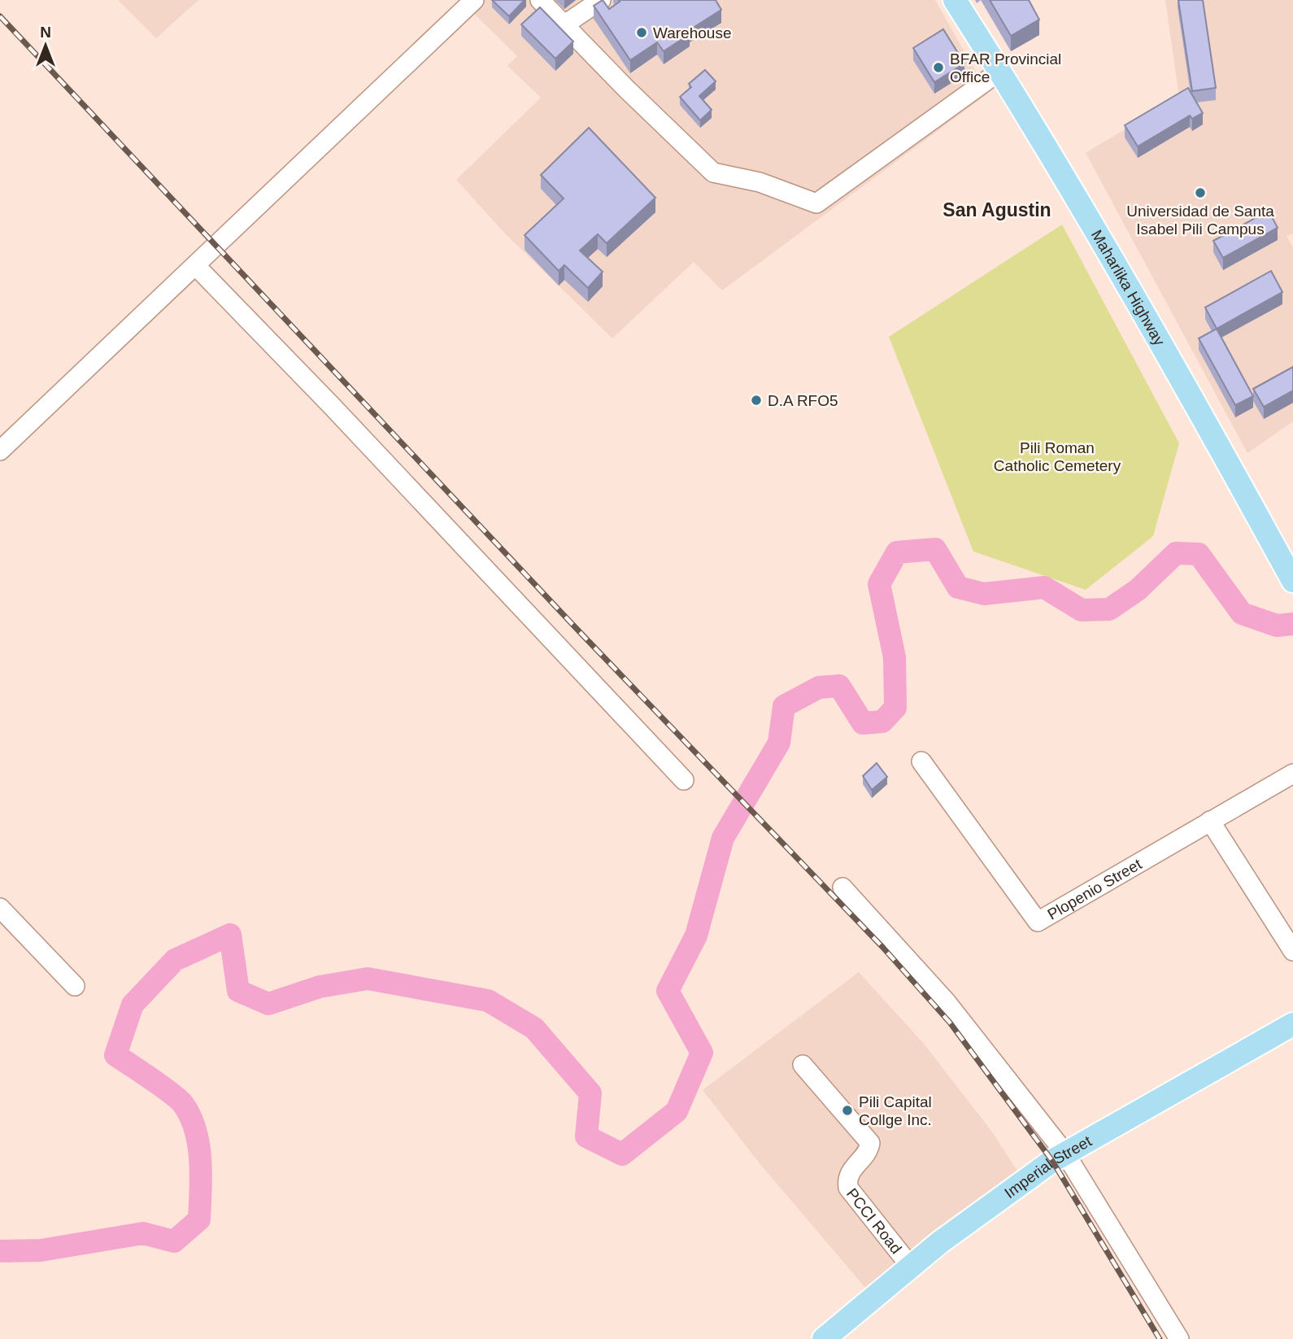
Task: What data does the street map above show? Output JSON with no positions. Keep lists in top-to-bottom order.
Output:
{
  "streets": {
    "main road": ["Maharlika Highway", "Imperial Street"],
    "street": ["Plopenio Street", "PCCI Road"]
  },
  "crossings": [
    ["Imperial Street", "PCCI Road"]
  ],
  "districts": ["San Agustin"],
  "parks": ["Pili Roman Catholic Cemetery"],
  "places": [
    "Warehouse",
    "BFAR Provincial Office",
    "Universidad de Santa Isabel Pili Campus",
    "D.A RFO5",
    "Pili Capital Collge Inc."
  ],
  "north": "top"
}
